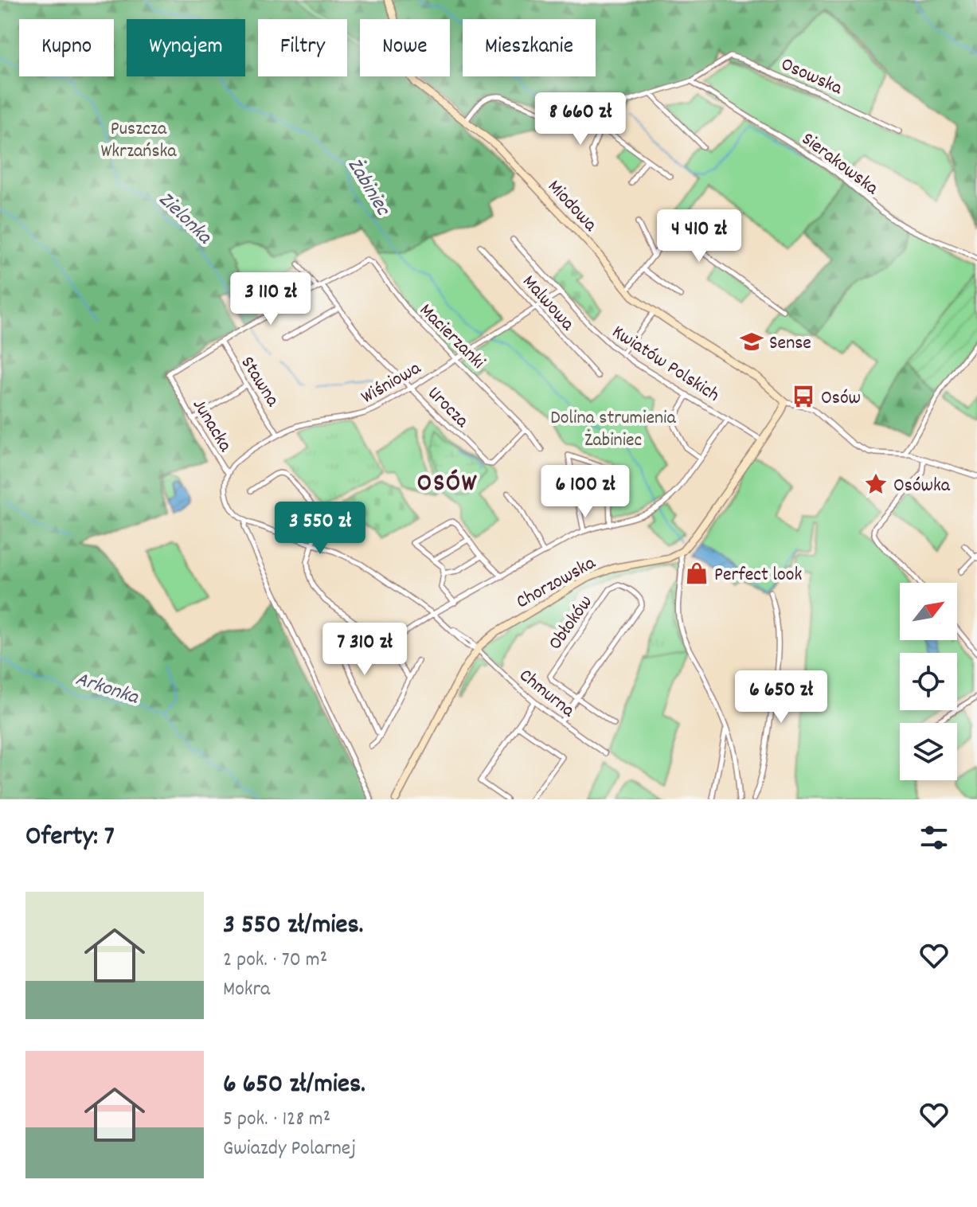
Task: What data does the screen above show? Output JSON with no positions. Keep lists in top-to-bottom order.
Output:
{
  "streets": {
    "street": [
      "Osowska",
      "Sierakowska",
      "Miodowa",
      "Malwowa",
      "Macierzanki",
      "Kwiatów Polskich",
      "Stawna",
      "Wiśniowa",
      "Urocza",
      "Junacka",
      "Chorzowska",
      "Obłoków",
      "Chmurna"
    ]
  },
  "crossings": [
    ["Osowska", "Sierakowska"],
    ["Malwowa", "Wiśniowa"],
    ["Macierzanki", "Wiśniowa"],
    ["Macierzanki", "Urocza"],
    ["Kwiatów Polskich", "Wiśniowa"],
    ["Stawna", "Wiśniowa"],
    ["Stawna", "Junacka"],
    ["Wiśniowa", "Urocza"],
    ["Wiśniowa", "Junacka"],
    ["Junacka", "Chmurna"],
    ["Chorzowska", "Chmurna"],
    ["Obłoków", "Chmurna"]
  ],
  "districts": ["OSÓW"],
  "water": ["Żabiniec", "Zielonka", "Arkonka"],
  "parks": ["Puszcza Wkrzańska", "Dolina strumienia Żabiniec"],
  "places": {
    "school or university": ["Sense"],
    "bus stop": ["Osów"],
    "place": ["Osówka"],
    "shop": ["Perfect look"]
  },
  "north": "top right",
  "page": {
    "chip": [
      "Kupno",
      "Wynajem",
      "Filtry",
      "Nowe",
      "Mieszkanie"
    ],
    "price": [
      "8 660 zł",
      "4 410 zł",
      "3 110 zł",
      "6 100 zł",
      "3 550 zł",
      "7 310 zł",
      "6 650 zł"
    ],
    "heading": "Oferty: 7",
    "list": [
      {
        "name": "3 550 zł/mies.",
        "note": "2 pok. · 70 m² · Mokra"
      },
      {
        "name": "6 650 zł/mies.",
        "note": "5 pok. · 128 m² · Gwiazdy Polarnej"
      }
    ]
  }
}
